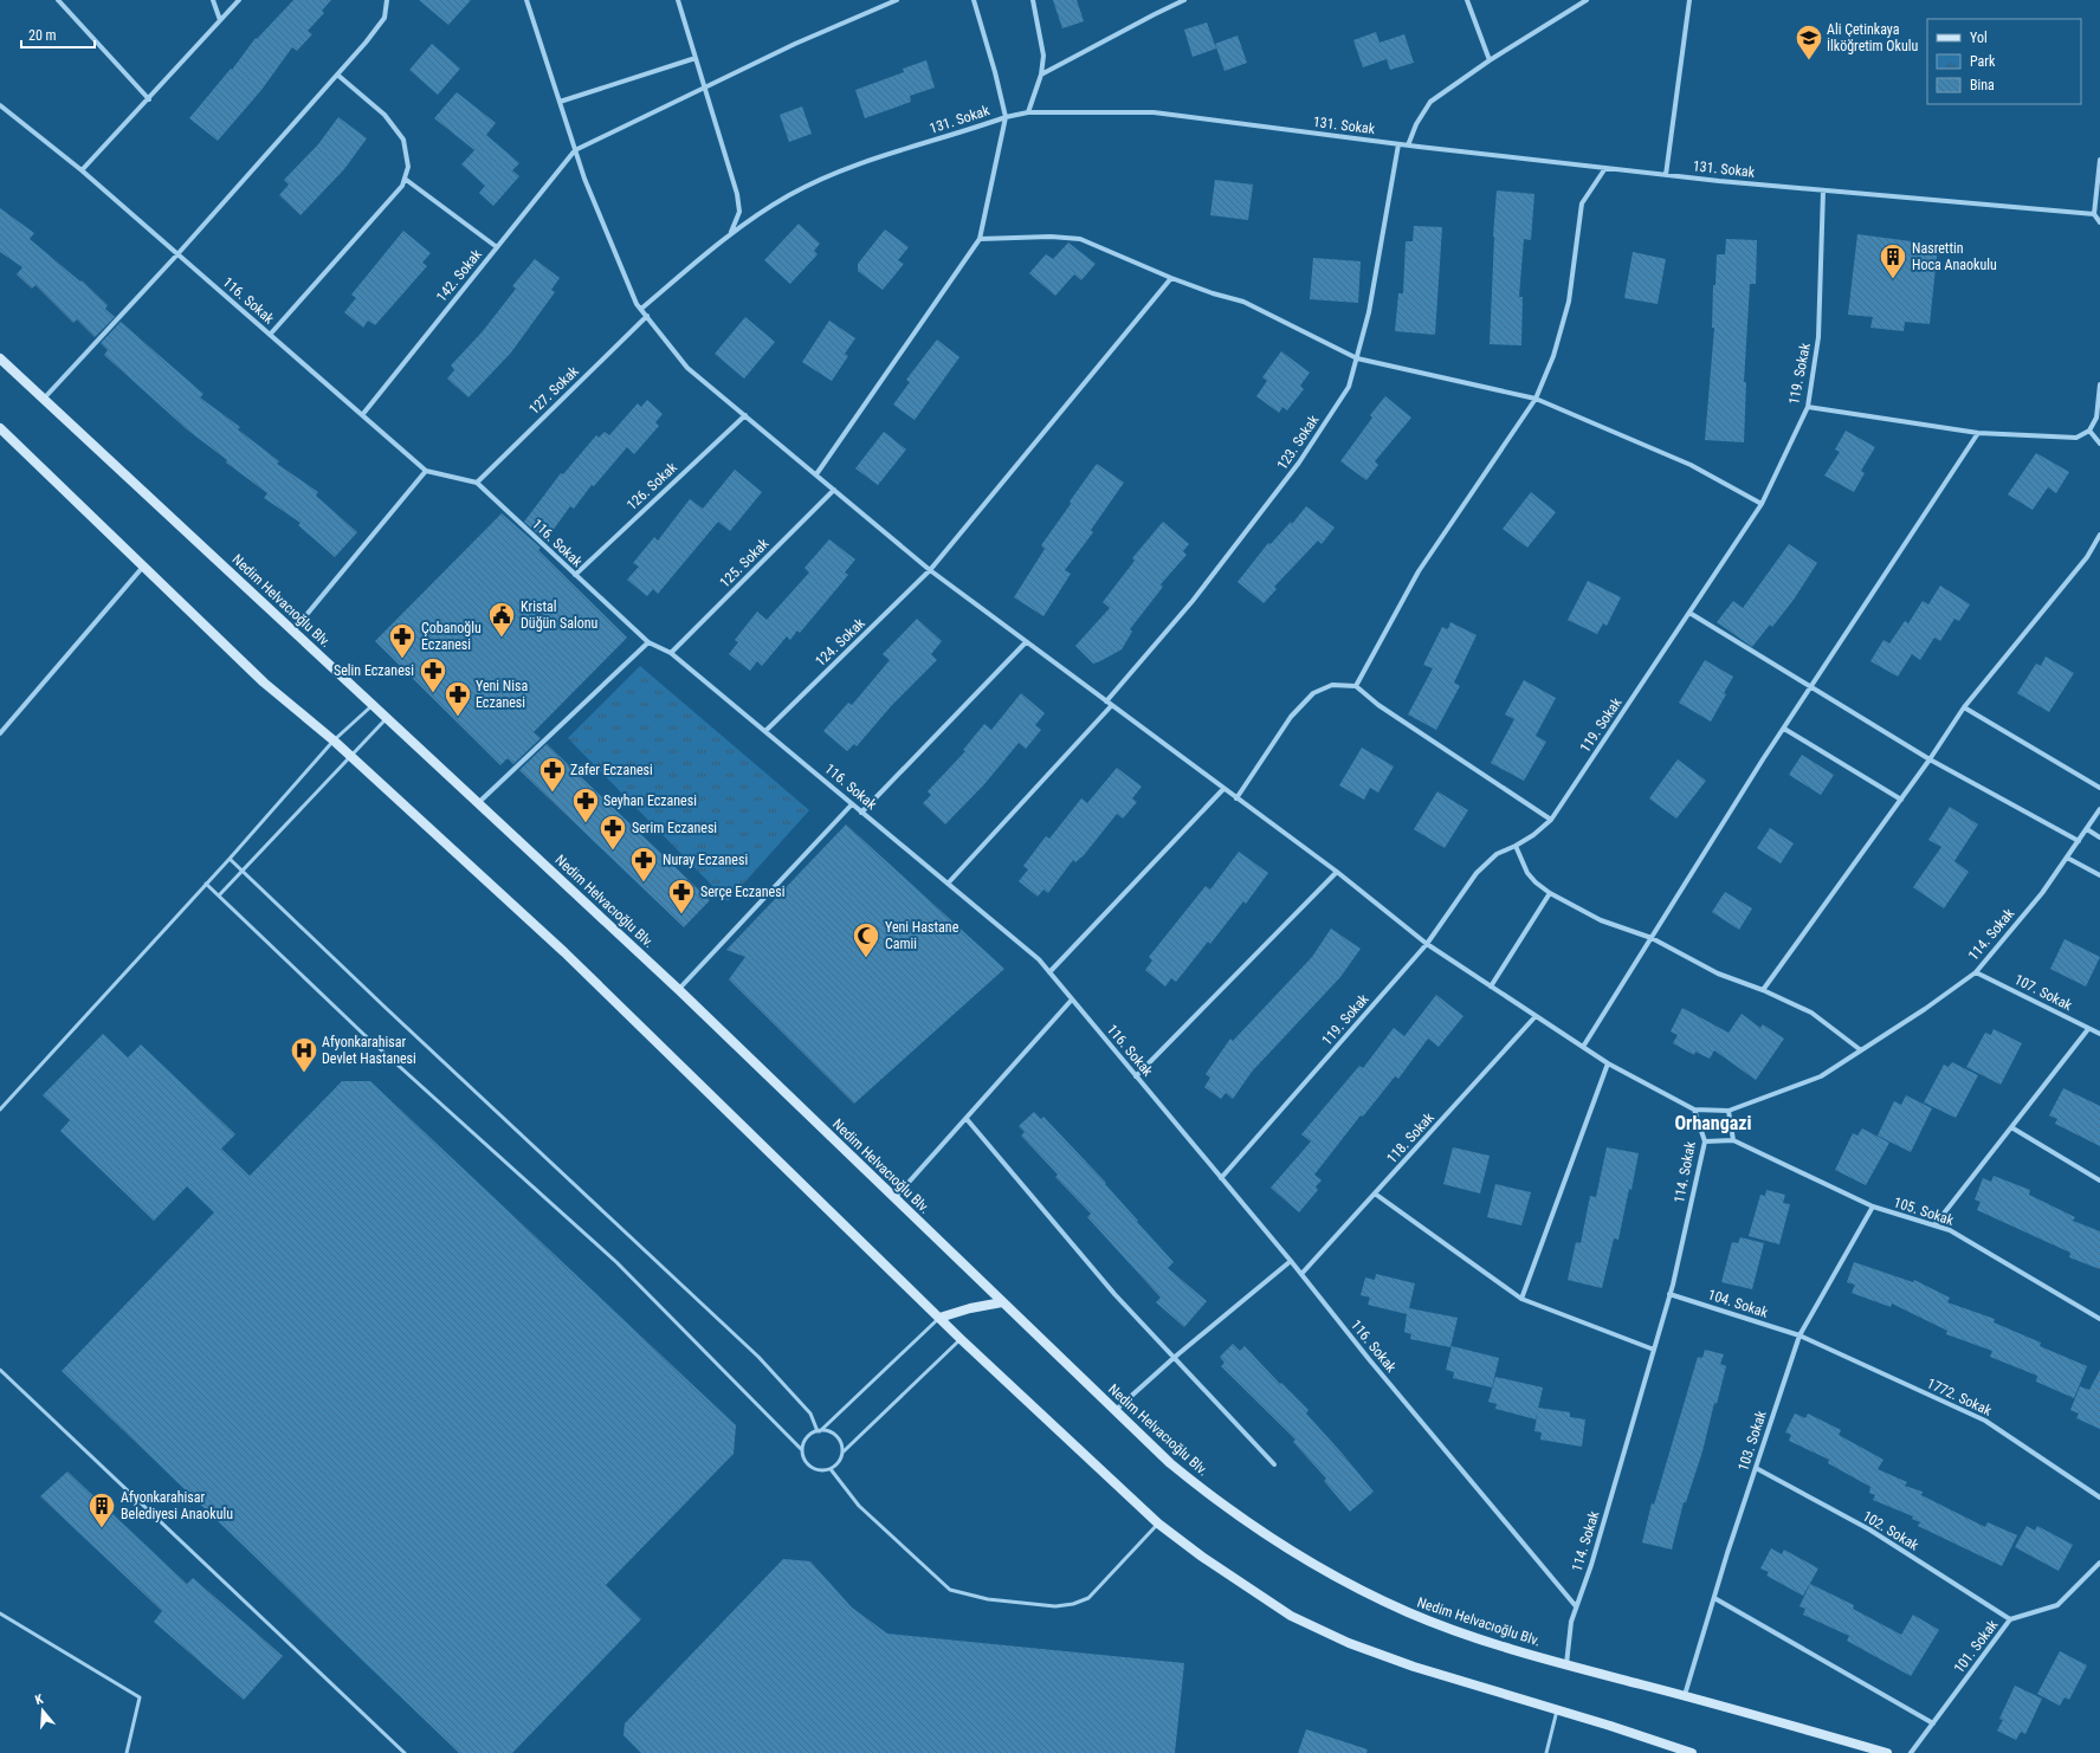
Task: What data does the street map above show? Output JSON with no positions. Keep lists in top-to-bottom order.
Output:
{
  "streets": {
    "main road": ["Nedim Helvacıoğlu Blv."],
    "street": [
      "131. Sokak",
      "142. Sokak",
      "116. Sokak",
      "119. Sokak",
      "127. Sokak",
      "123. Sokak",
      "126. Sokak",
      "125. Sokak",
      "124. Sokak",
      "114. Sokak",
      "107. Sokak",
      "118. Sokak",
      "105. Sokak",
      "104. Sokak",
      "1772. Sokak",
      "103. Sokak",
      "102. Sokak",
      "101. Sokak"
    ]
  },
  "crossings": [
    ["131. Sokak", "119. Sokak"],
    ["131. Sokak", "123. Sokak"],
    ["142. Sokak", "116. Sokak"],
    ["116. Sokak", "119. Sokak"],
    ["116. Sokak", "127. Sokak"],
    ["116. Sokak", "126. Sokak"],
    ["116. Sokak", "125. Sokak"],
    ["116. Sokak", "124. Sokak"],
    ["116. Sokak", "114. Sokak"],
    ["116. Sokak", "118. Sokak"],
    ["Nedim Helvacıoğlu Blv.", "114. Sokak"],
    ["Nedim Helvacıoğlu Blv.", "103. Sokak"],
    ["114. Sokak", "107. Sokak"],
    ["114. Sokak", "104. Sokak"],
    ["105. Sokak", "103. Sokak"],
    ["104. Sokak", "1772. Sokak"],
    ["104. Sokak", "103. Sokak"],
    ["1772. Sokak", "103. Sokak"],
    ["103. Sokak", "102. Sokak"],
    ["102. Sokak", "101. Sokak"]
  ],
  "districts": ["Orhangazi"],
  "places": {
    "school or university": ["Ali Çetinkaya İlköğretim Okulu"],
    "building": ["Nasrettin Hoca Anaokulu", "Afyonkarahisar Belediyesi Anaokulu"],
    "public building": ["Kristal Düğün Salonu"],
    "pharmacy": [
      "Çobanoğlu Eczanesi",
      "Selin Eczanesi",
      "Yeni Nisa Eczanesi",
      "Zafer Eczanesi",
      "Seyhan Eczanesi",
      "Serim Eczanesi",
      "Nuray Eczanesi",
      "Serçe Eczanesi"
    ],
    "mosque": ["Yeni Hastane Camii"],
    "hospital": ["Afyonkarahisar Devlet Hastanesi"]
  },
  "legend": ["Yol", "Park", "Bina"],
  "scale_bar": "20 m",
  "north": "top"
}
